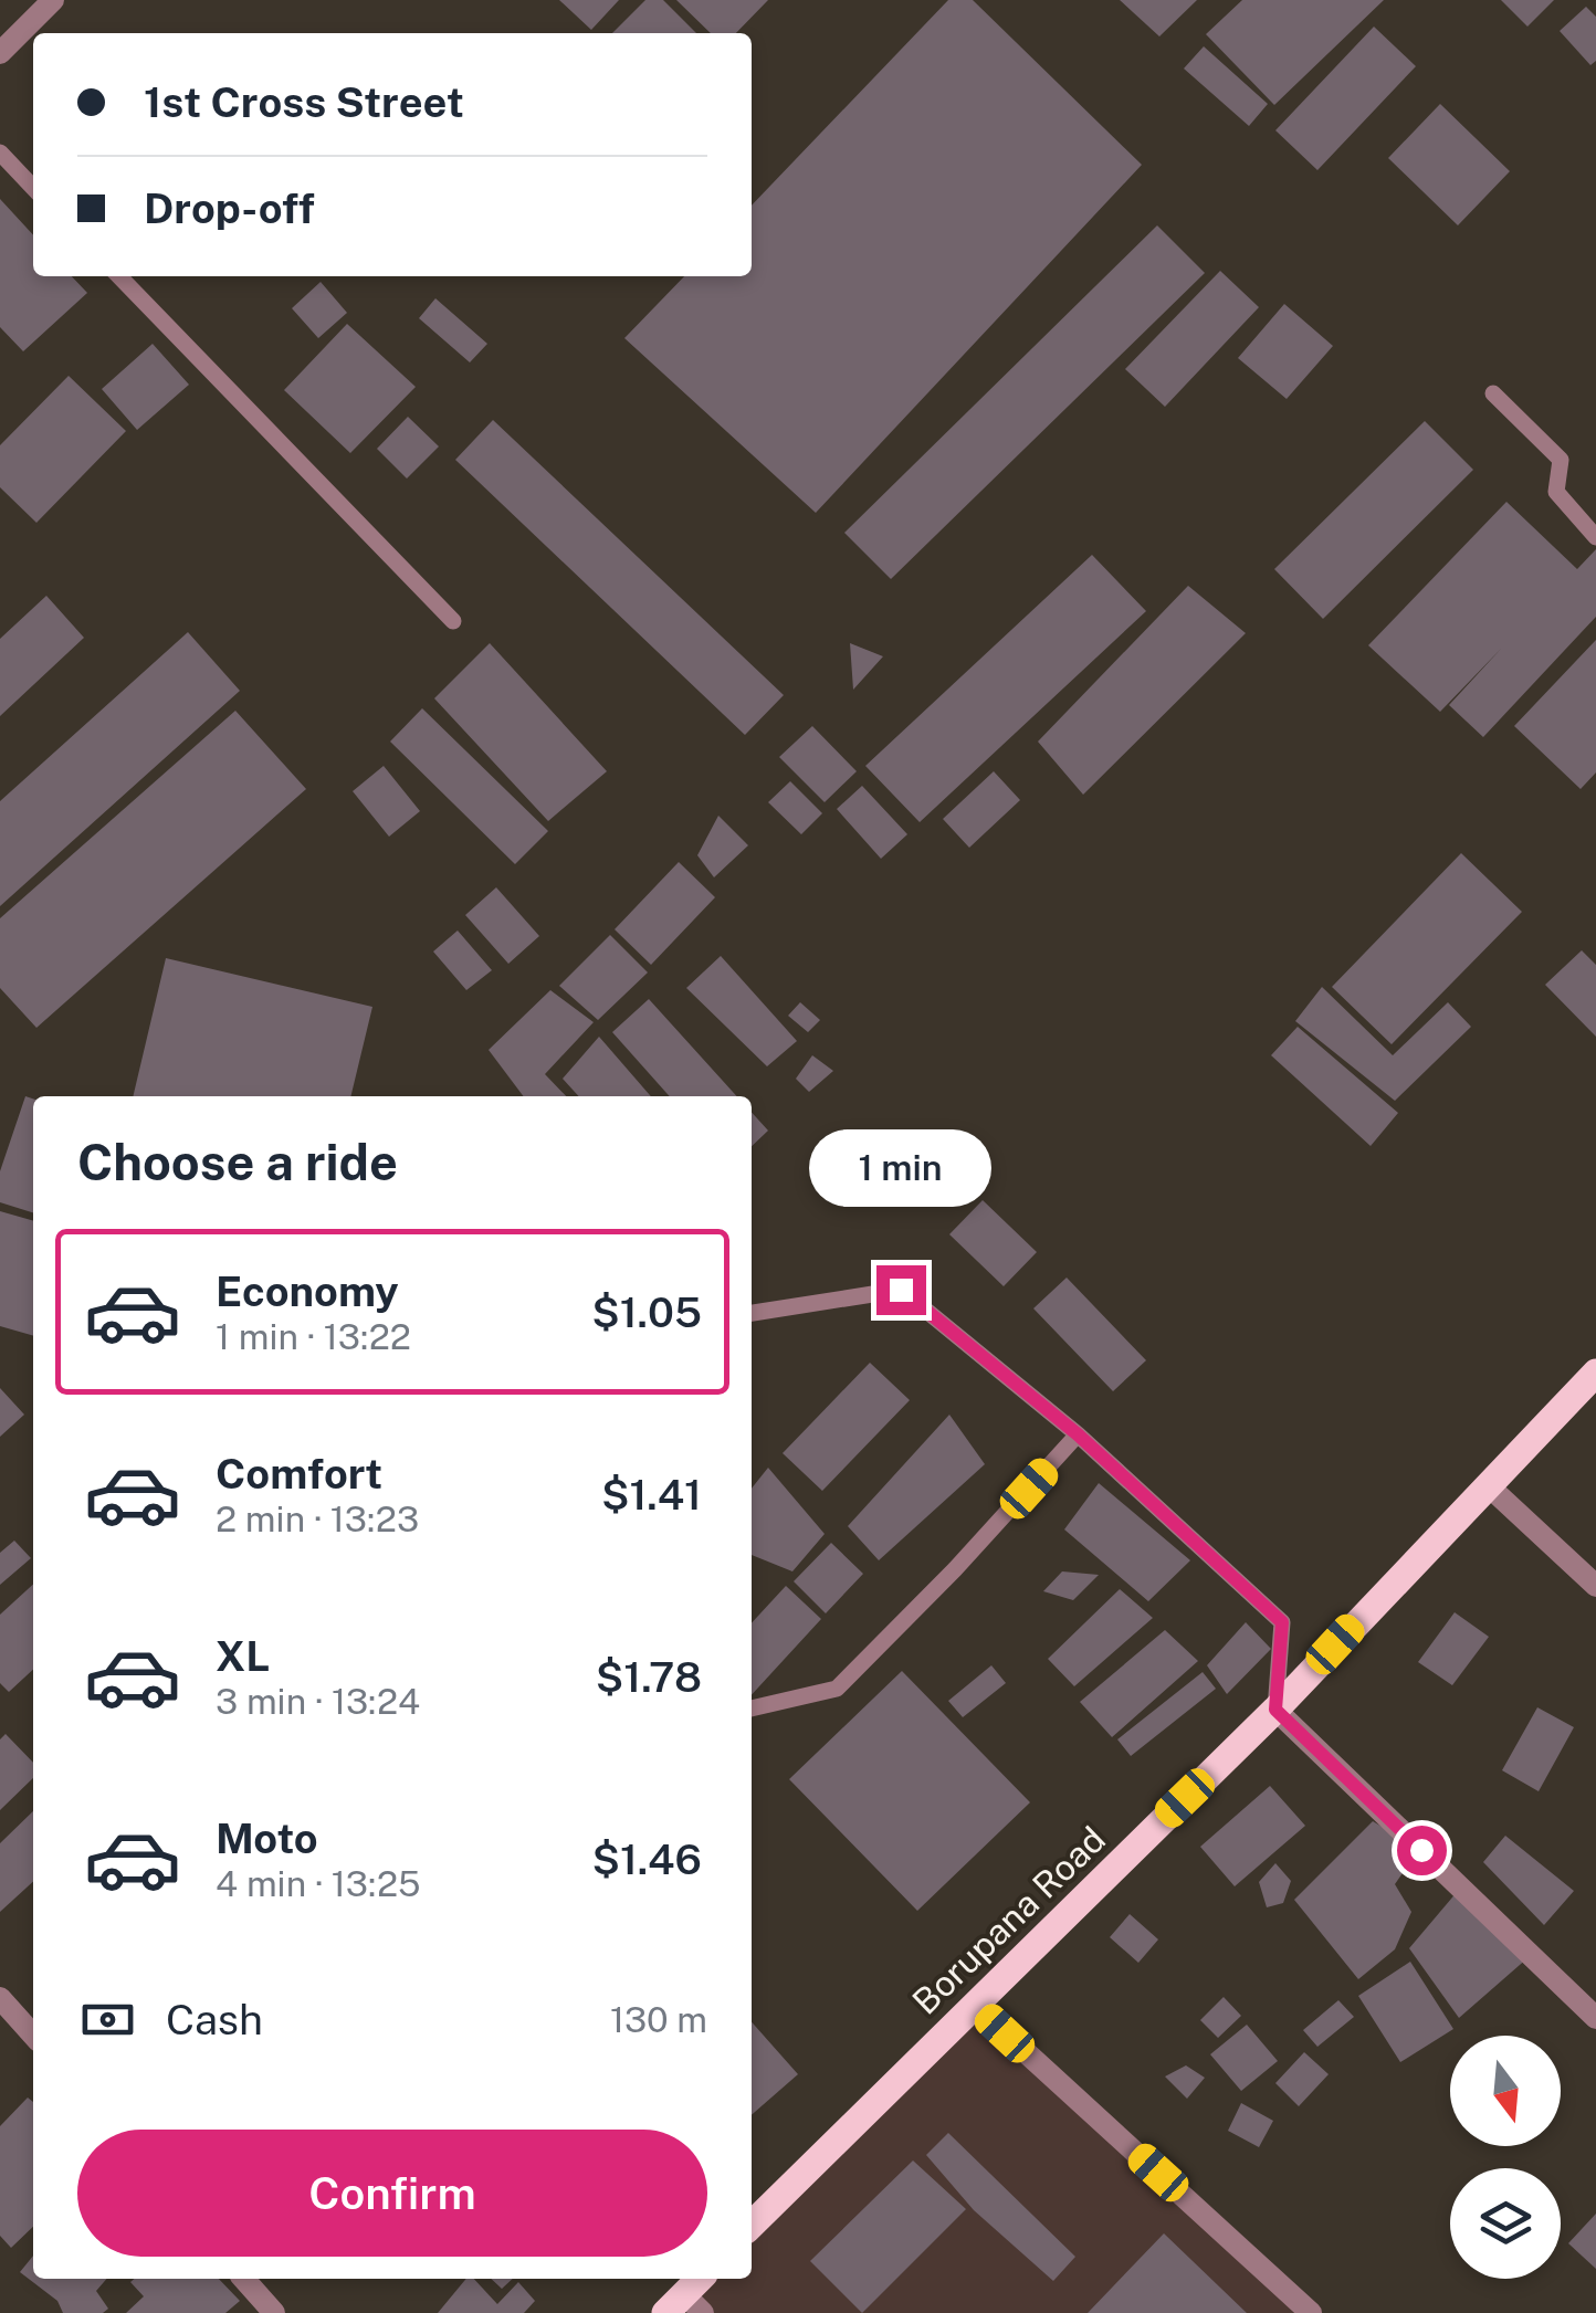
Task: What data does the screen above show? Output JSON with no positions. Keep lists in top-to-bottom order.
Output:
{
  "streets": {
    "main road": ["Borupana Road"]
  },
  "north": "bottom",
  "page": {
    "banner": ["1st Cross Street", "Drop-off"],
    "heading": "Choose a ride",
    "bubble": "1 min",
    "list": [
      {
        "name": "Economy",
        "note": "1 min · 13:22",
        "value": "$1.05"
      },
      {
        "name": "Comfort",
        "note": "2 min · 13:23",
        "value": "$1.41"
      },
      {
        "name": "XL",
        "note": "3 min · 13:24",
        "value": "$1.78"
      },
      {
        "name": "Moto",
        "note": "4 min · 13:25",
        "value": "$1.46"
      }
    ],
    "pay": ["Cash", "130 m"],
    "buttons": "Confirm"
  }
}
